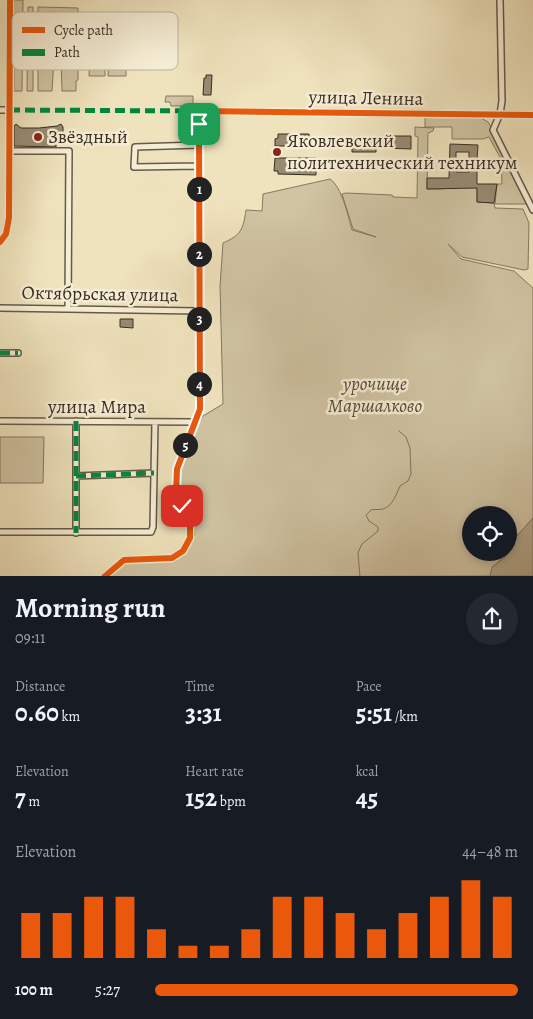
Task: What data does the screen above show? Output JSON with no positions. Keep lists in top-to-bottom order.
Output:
{
  "streets": {
    "street": ["улица Ленина", "Октябрьская улица", "улица Мира"]
  },
  "parks": ["урочище Маршалково"],
  "places": ["Звёздный", "Яковлевский политехнический техникум"],
  "legend": ["Cycle path", "Path"],
  "page": {
    "pins": [
      "1",
      "2",
      "3",
      "4",
      "5"
    ],
    "heading": ["Morning run", "09:11"],
    "stats": [
      ["Distance", "0.60 km"],
      ["Time", "3:31"],
      ["Pace", "5:51 /km"],
      ["Elevation", "7 m"],
      ["Heart rate", "152 bpm"],
      ["kcal", "45"]
    ],
    "chart": ["Elevation", "44–48 m"],
    "list": [
      {
        "name": "100 m",
        "note": "5:27"
      }
    ]
  }
}
